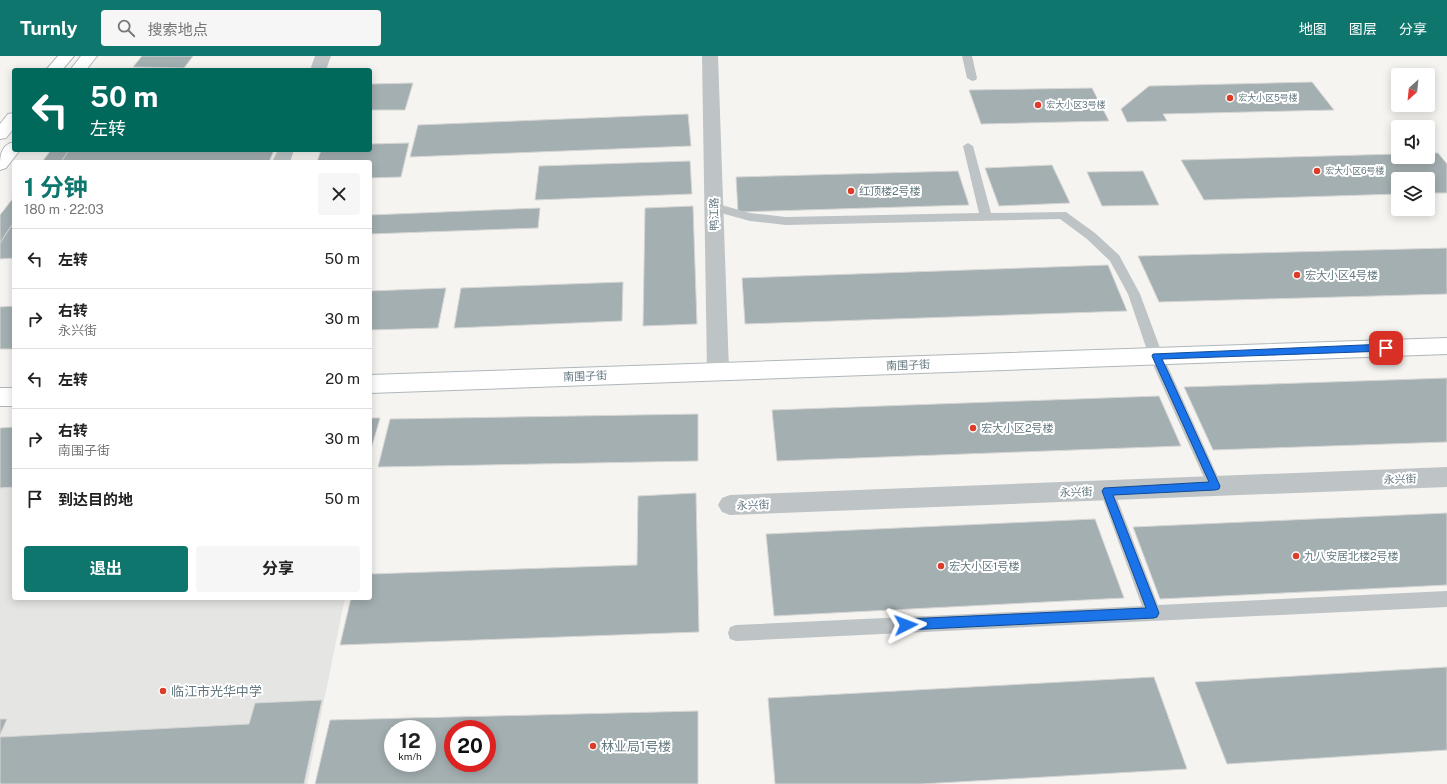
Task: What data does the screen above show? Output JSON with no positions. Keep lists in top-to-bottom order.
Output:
{
  "streets": {
    "street": ["鸭江路", "南围子街", "永兴街"]
  },
  "crossings": [
    ["鸭江路", "南围子街"]
  ],
  "places": [
    "宏大小区5号楼",
    "宏大小区3号楼",
    "宏大小区6号楼",
    "红顶楼2号楼",
    "宏大小区4号楼",
    "宏大小区2号楼",
    "九八安居北楼2号楼",
    "宏大小区1号楼",
    "临江市光华中学",
    "林业局1号楼"
  ],
  "north": "bottom left",
  "page": {
    "header": "Turnly",
    "search": "搜索地点",
    "nav": ["地图", "图层", "分享"],
    "turn": ["50 m", "左转"],
    "heading": ["1 分钟", "180 m · 22:03"],
    "list": [
      {
        "name": "左转",
        "value": "50 m"
      },
      {
        "name": "右转",
        "note": "永兴街",
        "value": "30 m"
      },
      {
        "name": "左转",
        "value": "20 m"
      },
      {
        "name": "右转",
        "note": "南围子街",
        "value": "30 m"
      },
      {
        "name": "到达目的地",
        "value": "50 m"
      }
    ],
    "buttons": ["退出", "分享"],
    "speed": "12 km/h",
    "limit": "20"
  }
}
